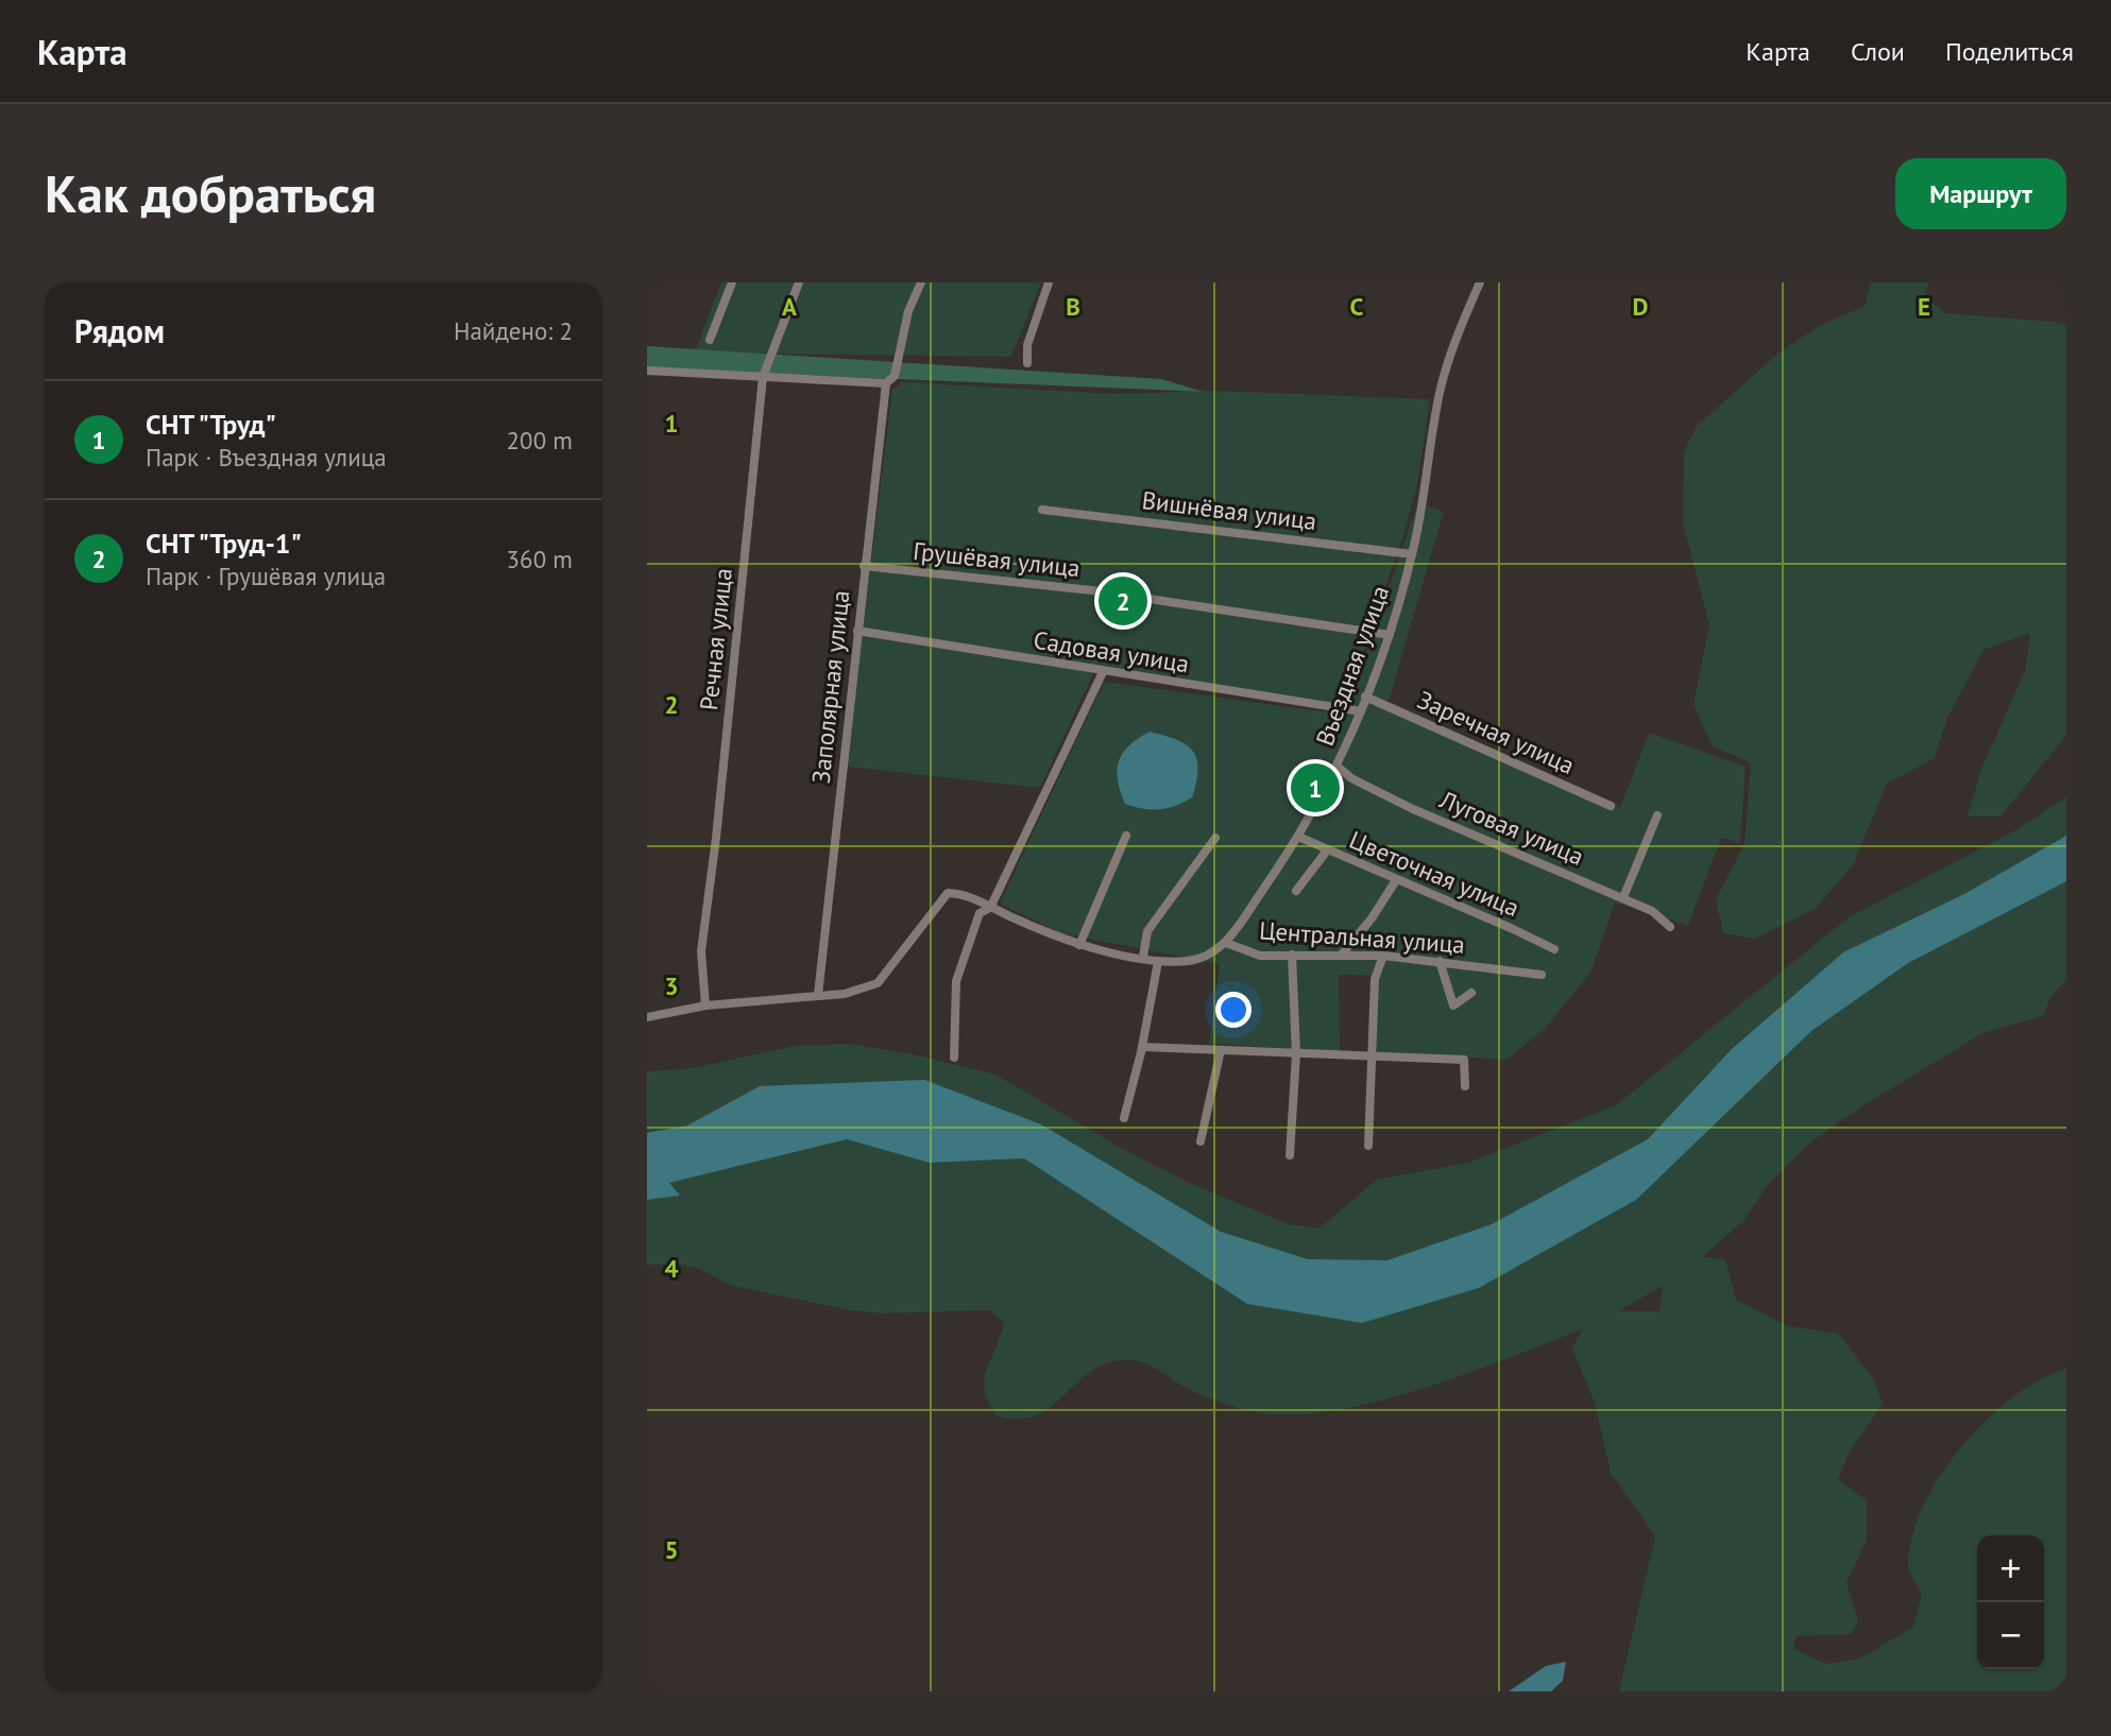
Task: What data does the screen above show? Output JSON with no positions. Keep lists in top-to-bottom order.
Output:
{
  "streets": {
    "street": [
      "Вишнёвая улица",
      "Грушёвая улица",
      "Речная улица",
      "Садовая улица",
      "Въездная улица",
      "Заполярная улица",
      "Заречная улица",
      "Луговая улица",
      "Цветочная улица",
      "Центральная улица"
    ]
  },
  "crossings": [
    ["Вишнёвая улица", "Въездная улица"],
    ["Грушёвая улица", "Въездная улица"],
    ["Грушёвая улица", "Заполярная улица"],
    ["Садовая улица", "Въездная улица"],
    ["Садовая улица", "Заполярная улица"],
    ["Въездная улица", "Заречная улица"],
    ["Въездная улица", "Луговая улица"],
    ["Въездная улица", "Цветочная улица"],
    ["Въездная улица", "Центральная улица"]
  ],
  "page": {
    "header": "Карта",
    "nav": ["Карта", "Слои", "Поделиться"],
    "buttons": "Маршрут",
    "title": "Как добраться",
    "heading": ["Рядом", "Найдено: 2"],
    "list": [
      {
        "mark": "1",
        "name": "СНТ \"Труд\"",
        "note": "Парк · Въездная улица",
        "value": "200 m"
      },
      {
        "mark": "2",
        "name": "СНТ \"Труд-1\"",
        "note": "Парк · Грушёвая улица",
        "value": "360 m"
      }
    ],
    "pins": ["2", "1"],
    "map_buttons": ["+", "−"]
  },
  "grid": {
    "columns": [
      "A",
      "B",
      "C",
      "D",
      "E"
    ],
    "rows": [
      "1",
      "2",
      "3",
      "4",
      "5"
    ]
  }
}
